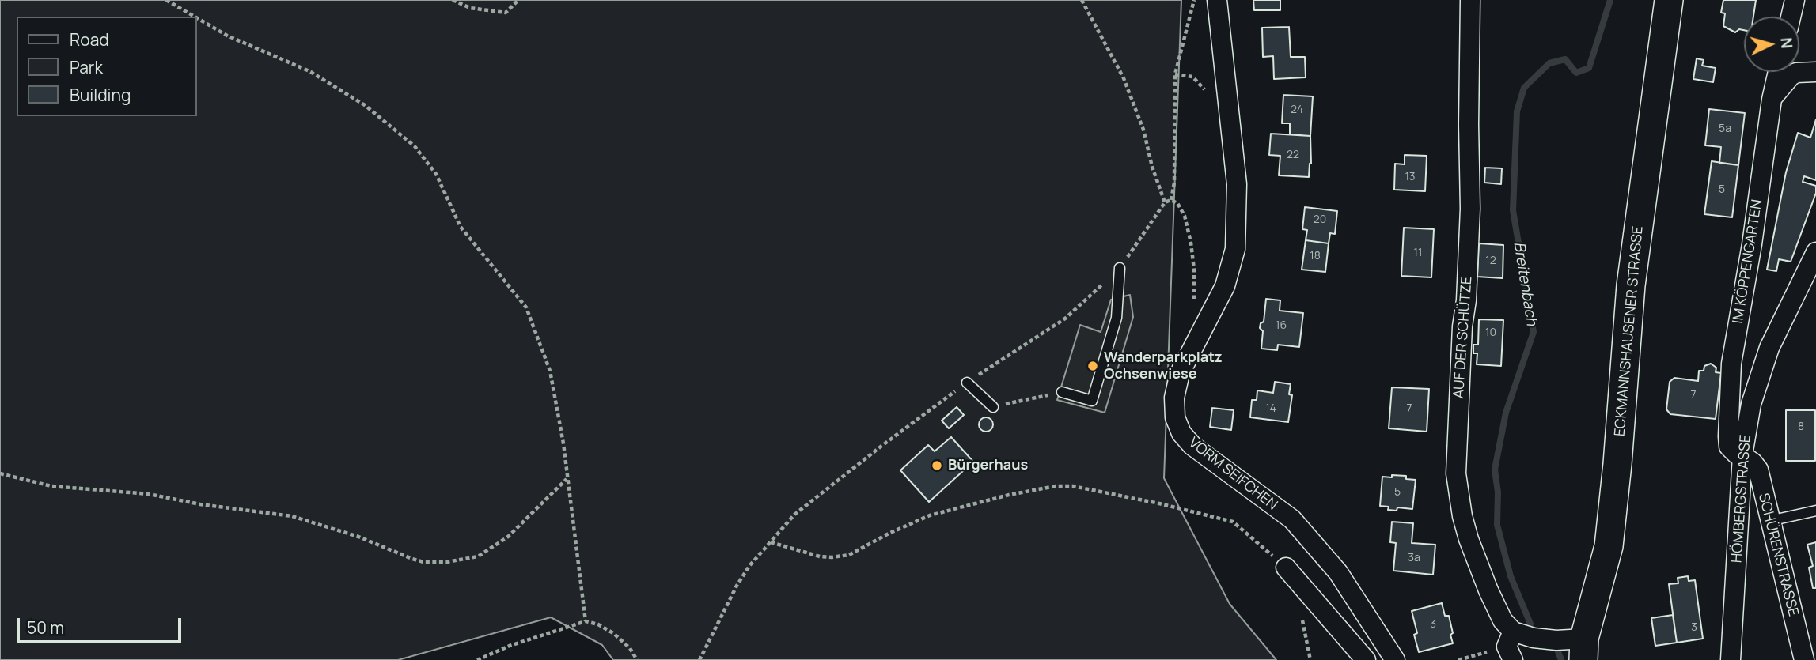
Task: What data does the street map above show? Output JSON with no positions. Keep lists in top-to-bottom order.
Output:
{
  "streets": {
    "main road": ["ECKMANNSHAUSENER STRASSE"],
    "street": [
      "IM KÖPPENGARTEN",
      "AUF DER SCHÜTZE",
      "VORM SEIFCHEN",
      "HÖMBERGSTRASSE",
      "SCHÜRENSTRASSE"
    ]
  },
  "crossings": [
    ["IM KÖPPENGARTEN", "HÖMBERGSTRASSE"],
    ["IM KÖPPENGARTEN", "SCHÜRENSTRASSE"],
    ["HÖMBERGSTRASSE", "SCHÜRENSTRASSE"]
  ],
  "water": ["Breitenbach"],
  "places": ["Wanderparkplatz Ochsenwiese", "Bürgerhaus"],
  "house_numbers": [
    "24",
    "5a",
    "22",
    "13",
    "5",
    "20",
    "11",
    "18",
    "12",
    "16",
    "10",
    "7",
    "14",
    "7",
    "8",
    "5",
    "3a",
    "3",
    "3"
  ],
  "legend": ["Road", "Park", "Building"],
  "scale_bar": "50 m",
  "north": "right"
}
